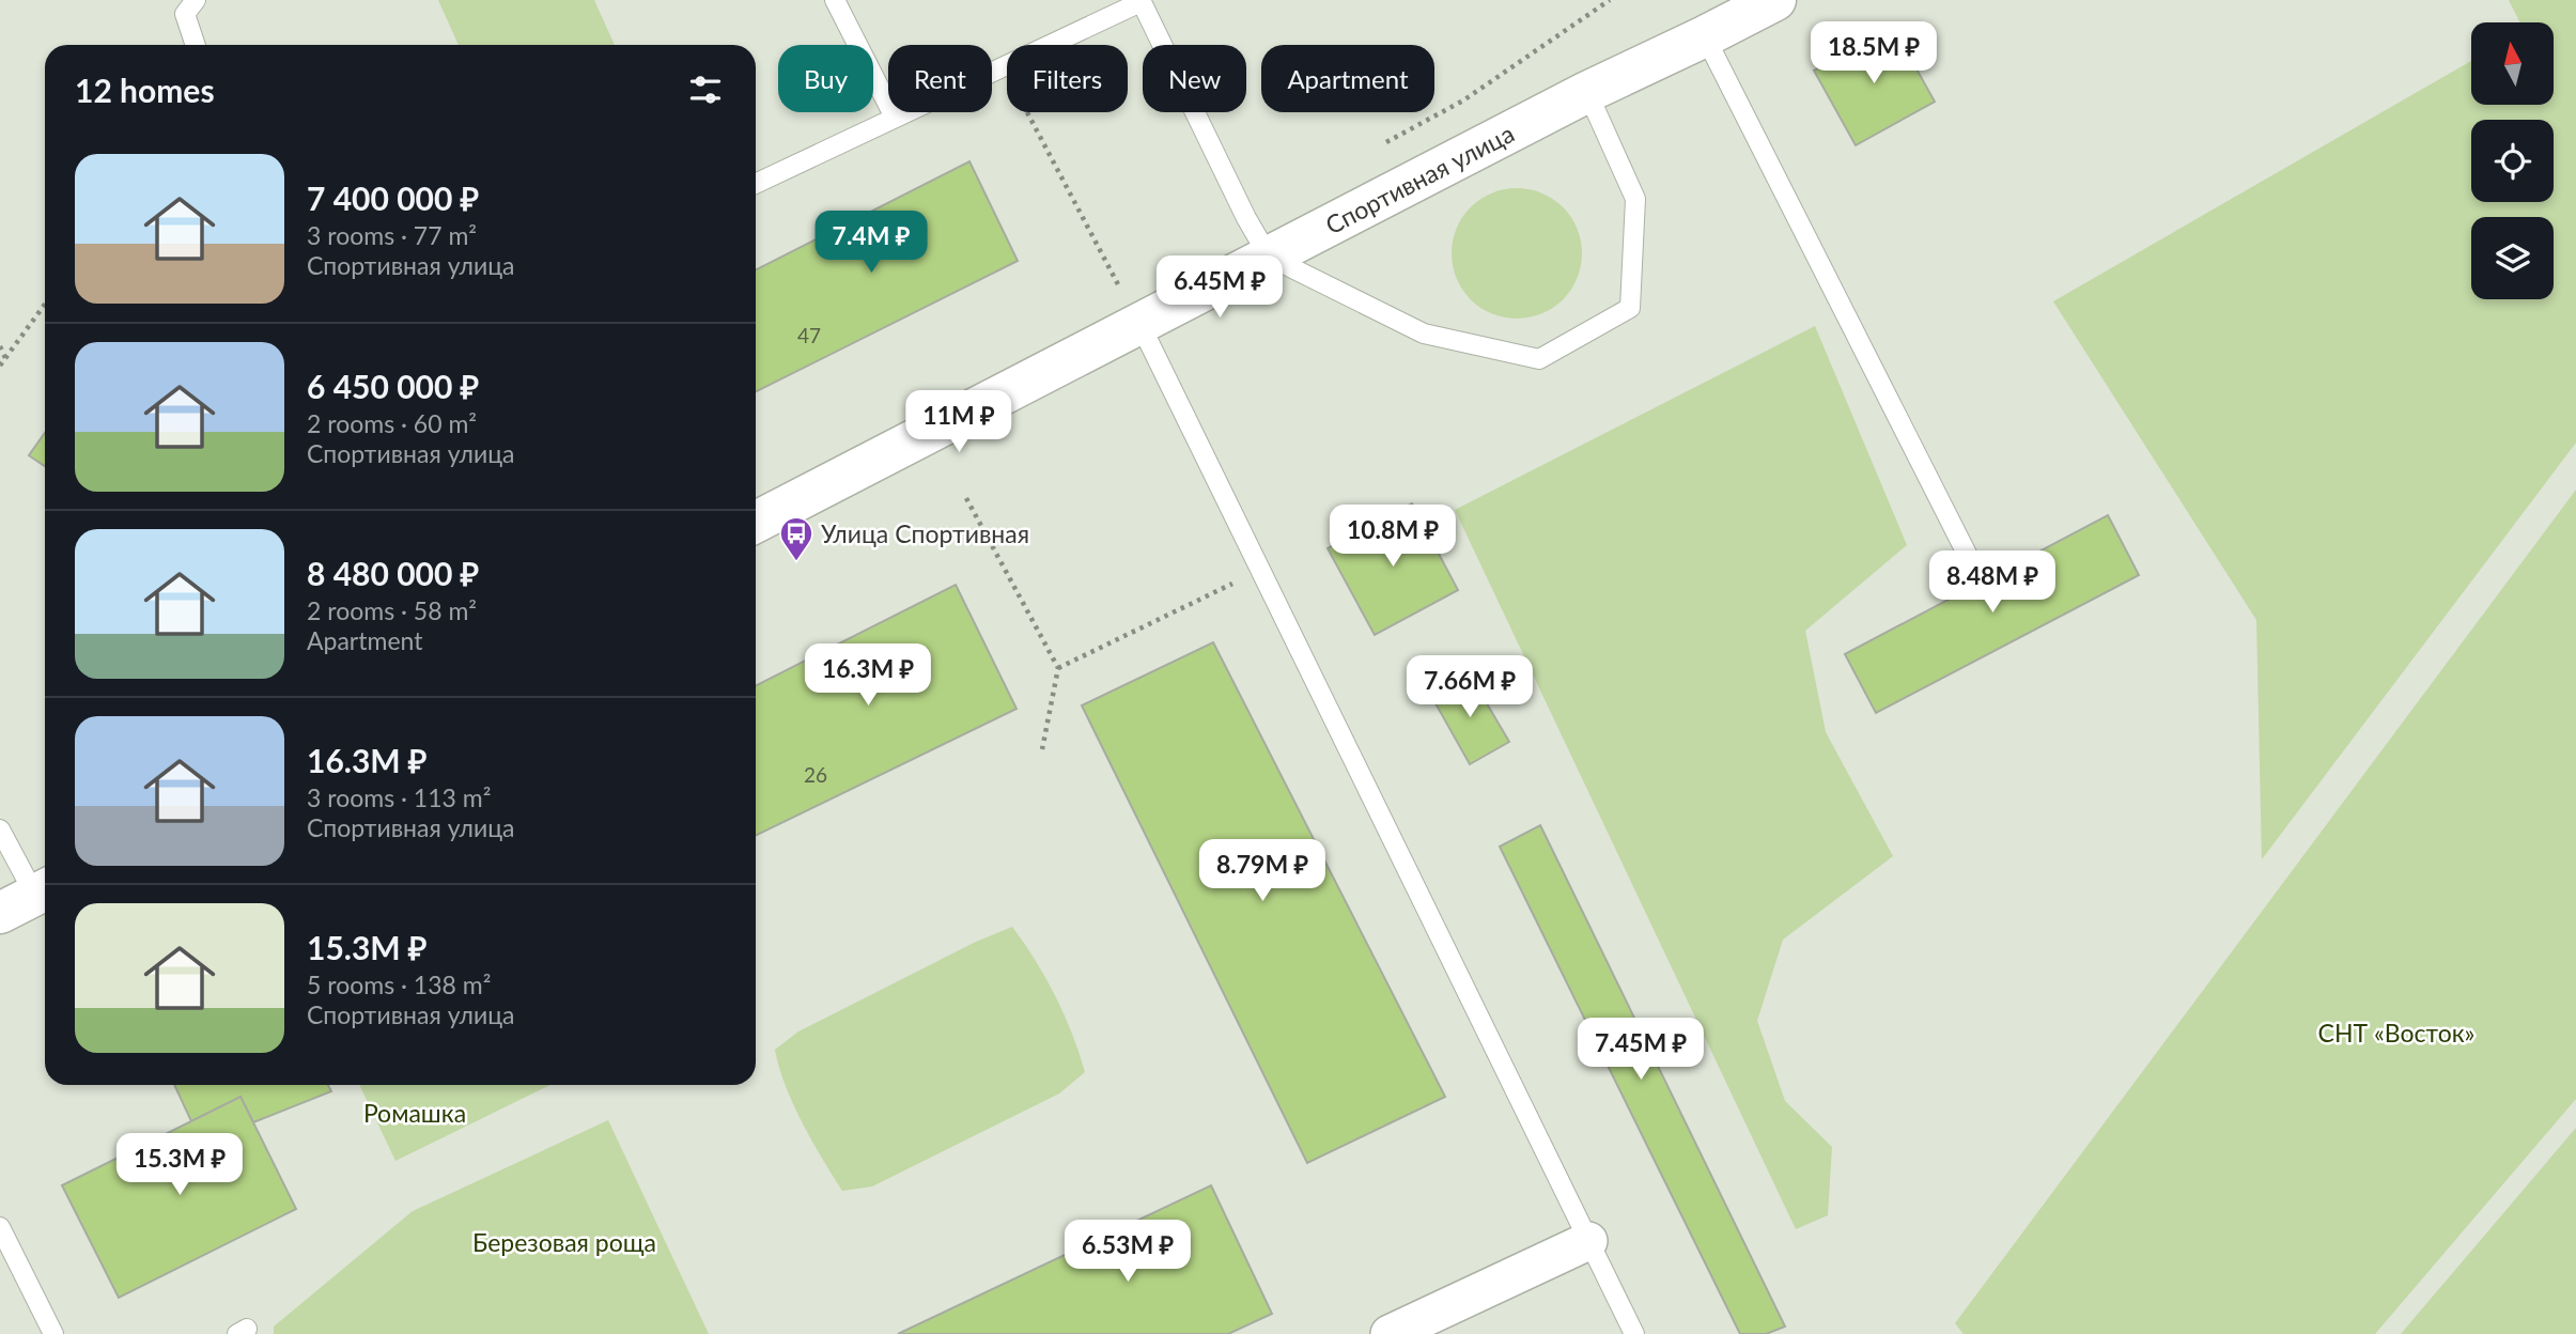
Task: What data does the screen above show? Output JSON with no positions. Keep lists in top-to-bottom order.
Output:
{
  "streets": {
    "street": ["Спортивная улица"]
  },
  "parks": ["СНТ «Восток»", "Ромашка", "Березовая роща"],
  "places": {
    "bus stop": ["Улица Спортивная"]
  },
  "house_numbers": ["47", "26"],
  "north": "top",
  "page": {
    "price": [
      "18.5M ₽",
      "7.4M ₽",
      "6.45M ₽",
      "11M ₽",
      "10.8M ₽",
      "8.48M ₽",
      "16.3M ₽",
      "7.66M ₽",
      "8.79M ₽",
      "7.45M ₽",
      "15.3M ₽",
      "6.53M ₽"
    ],
    "chip": [
      "Buy",
      "Rent",
      "Filters",
      "New",
      "Apartment"
    ],
    "heading": "12 homes",
    "list": [
      {
        "name": "7 400 000 ₽",
        "note": "3 rooms · 77 m² · Спортивная улица"
      },
      {
        "name": "6 450 000 ₽",
        "note": "2 rooms · 60 m² · Спортивная улица"
      },
      {
        "name": "8 480 000 ₽",
        "note": "2 rooms · 58 m² · Apartment"
      },
      {
        "name": "16.3M ₽",
        "note": "3 rooms · 113 m² · Спортивная улица"
      },
      {
        "name": "15.3M ₽",
        "note": "5 rooms · 138 m² · Спортивная улица"
      }
    ]
  }
}
